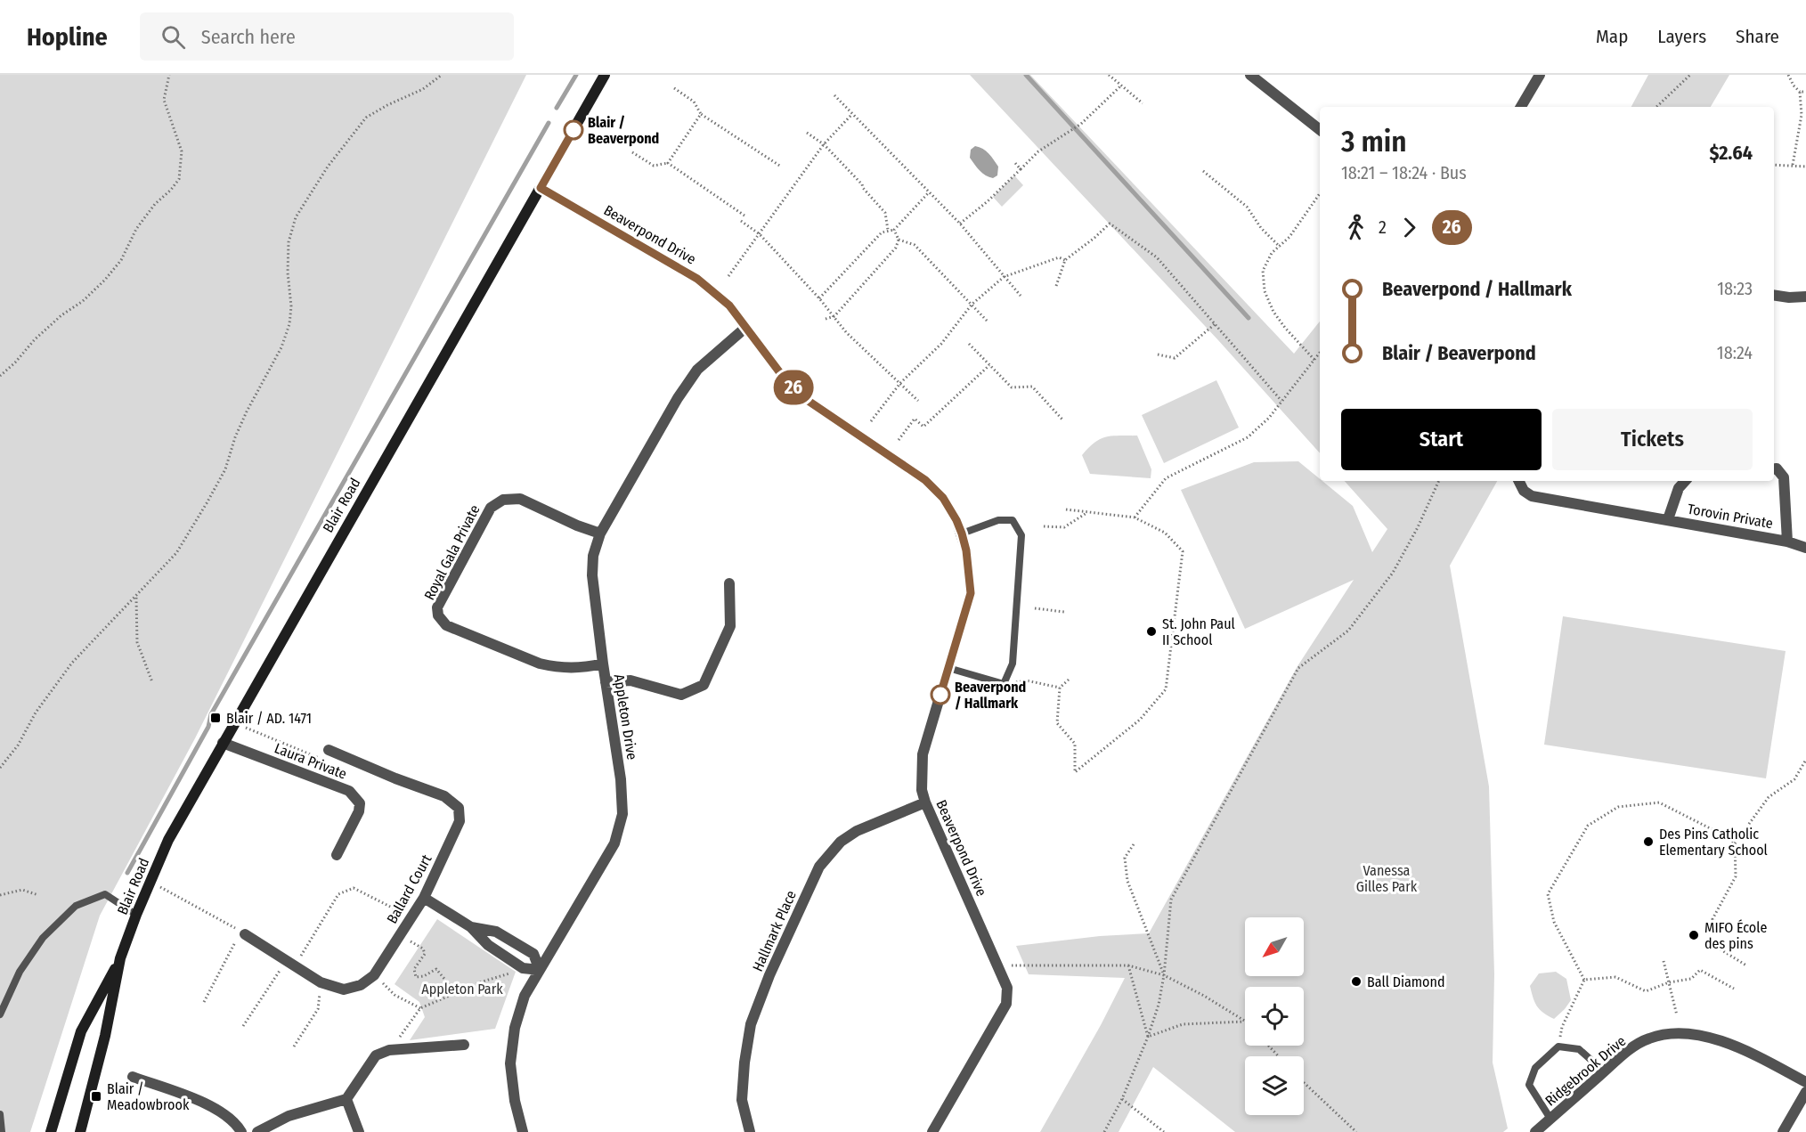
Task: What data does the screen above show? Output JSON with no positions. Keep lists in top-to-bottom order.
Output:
{
  "streets": {
    "main road": ["Blair Road"],
    "street": [
      "Beaverpond Drive",
      "Torovin Private",
      "Royal Gala Private",
      "Appleton Drive",
      "Laura Private",
      "Ballard Court",
      "Hallmark Place",
      "Ridgebrook Drive"
    ]
  },
  "crossings": [
    ["Beaverpond Drive", "Blair Road"],
    ["Beaverpond Drive", "Appleton Drive"],
    ["Beaverpond Drive", "Hallmark Place"],
    ["Blair Road", "Laura Private"],
    ["Royal Gala Private", "Appleton Drive"]
  ],
  "parks": ["Vanessa Gilles Park", "Appleton Park"],
  "places": {
    "other": [
      "Blair / Beaverpond",
      "St. John Paul II School",
      "Beaverpond / Hallmark",
      "Des Pins Catholic Elementary School",
      "MIFO École des pins",
      "Ball Diamond"
    ],
    "transit": ["Blair / AD. 1471", "Blair / Meadowbrook"]
  },
  "lines": ["bus line 26"],
  "north": "bottom left",
  "page": {
    "header": "Hopline",
    "search": "Search here",
    "nav": ["Map", "Layers", "Share"],
    "on_map": "26",
    "heading": ["3 min", "18:21 – 18:24 · Bus", "$2.64"],
    "legs": ["2", "26"],
    "list": [
      {
        "name": "Beaverpond / Hallmark",
        "value": "18:23"
      },
      {
        "name": "Blair / Beaverpond",
        "value": "18:24"
      }
    ],
    "buttons": ["Start", "Tickets"]
  }
}
